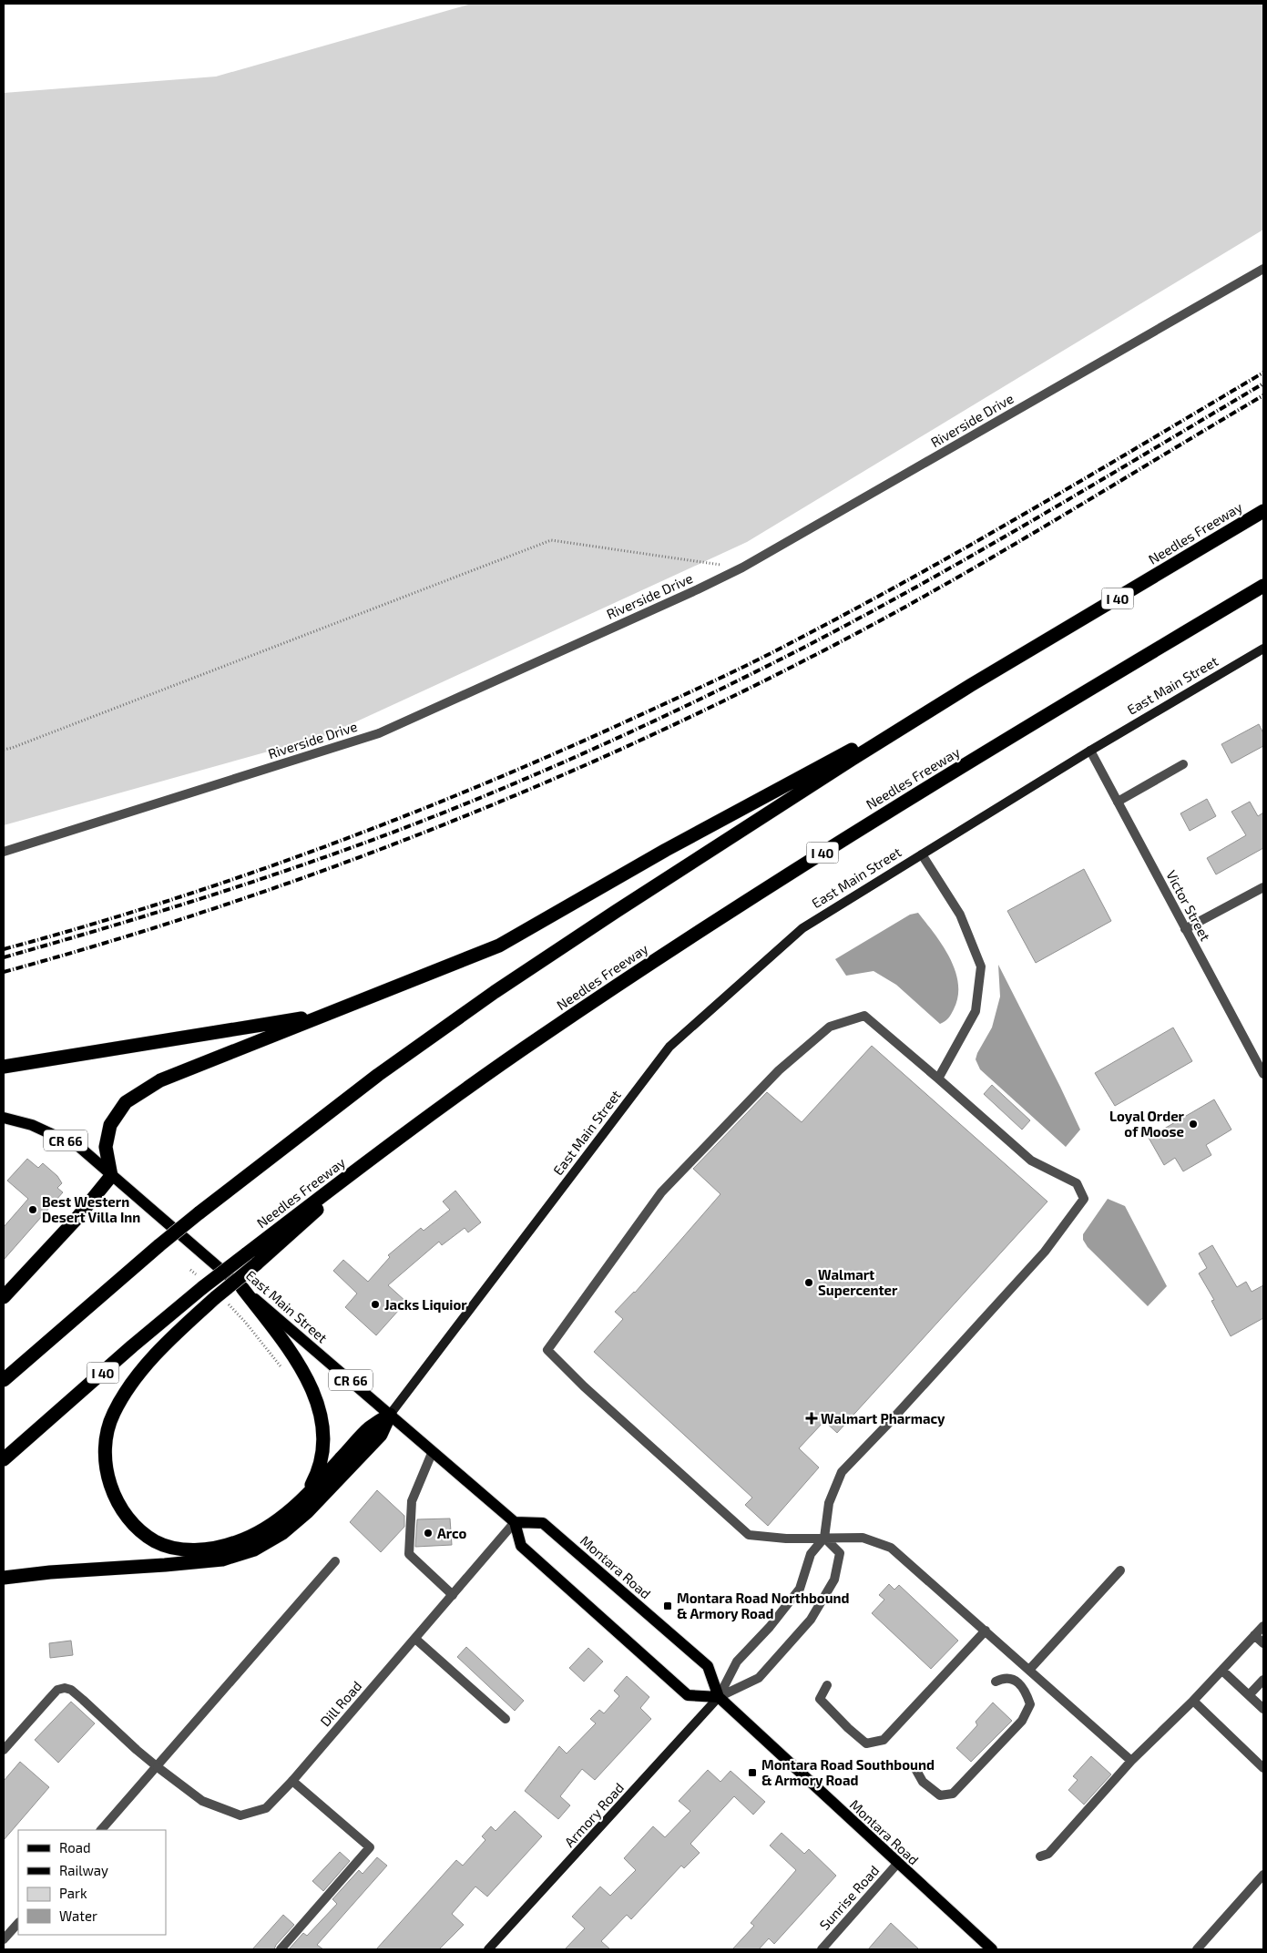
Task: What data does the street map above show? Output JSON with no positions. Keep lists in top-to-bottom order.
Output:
{
  "streets": {
    "highway": ["Needles Freeway", "I 40"],
    "main road": ["East Main Street", "CR 66", "Montara Road"],
    "street": [
      "Riverside Drive",
      "Victor Street",
      "Dill Road",
      "Armory Road",
      "Sunrise Road"
    ]
  },
  "crossings": [
    ["East Main Street", "Victor Street"],
    ["Montara Road", "Dill Road"],
    ["Montara Road", "Armory Road"],
    ["Montara Road", "Sunrise Road"]
  ],
  "places": {
    "other": [
      "Loyal Order of Moose",
      "Best Western Desert Villa Inn",
      "Walmart Supercenter",
      "Jacks Liquior",
      "Arco"
    ],
    "health": ["Walmart Pharmacy"],
    "transit": ["Montara Road Northbound & Armory Road", "Montara Road Southbound & Armory Road"]
  },
  "legend": [
    "Road",
    "Railway",
    "Park",
    "Water"
  ]
}
